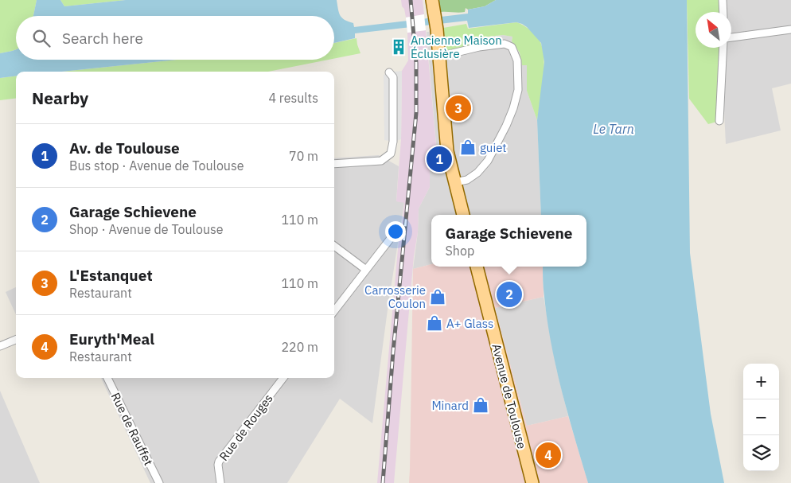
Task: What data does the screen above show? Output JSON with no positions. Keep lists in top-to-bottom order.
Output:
{
  "streets": {
    "main road": ["Avenue de Toulouse"],
    "street": ["Rue de Rouges", "Rue de Rauffet"]
  },
  "water": ["Le Tarn"],
  "places": {
    "building": ["Ancienne Maison Éclusière"],
    "shop": [
      "guiet",
      "Carrosserie Coulon",
      "A+ Glass",
      "Minard"
    ]
  },
  "north": "top left",
  "page": {
    "search": "Search here",
    "heading": ["Nearby", "4 results"],
    "pins": [
      "3",
      "1",
      "2",
      "4"
    ],
    "list": [
      {
        "mark": "1",
        "name": "Av. de Toulouse",
        "note": "Bus stop · Avenue de Toulouse",
        "value": "70 m"
      },
      {
        "mark": "2",
        "name": "Garage Schievene",
        "note": "Shop · Avenue de Toulouse",
        "value": "110 m"
      },
      {
        "mark": "3",
        "name": "L'Estanquet",
        "note": "Restaurant",
        "value": "110 m"
      },
      {
        "mark": "4",
        "name": "Euryth'Meal",
        "note": "Restaurant",
        "value": "220 m"
      }
    ],
    "popup": ["Garage Schievene", "Shop"],
    "map_buttons": ["+", "−"]
  }
}
